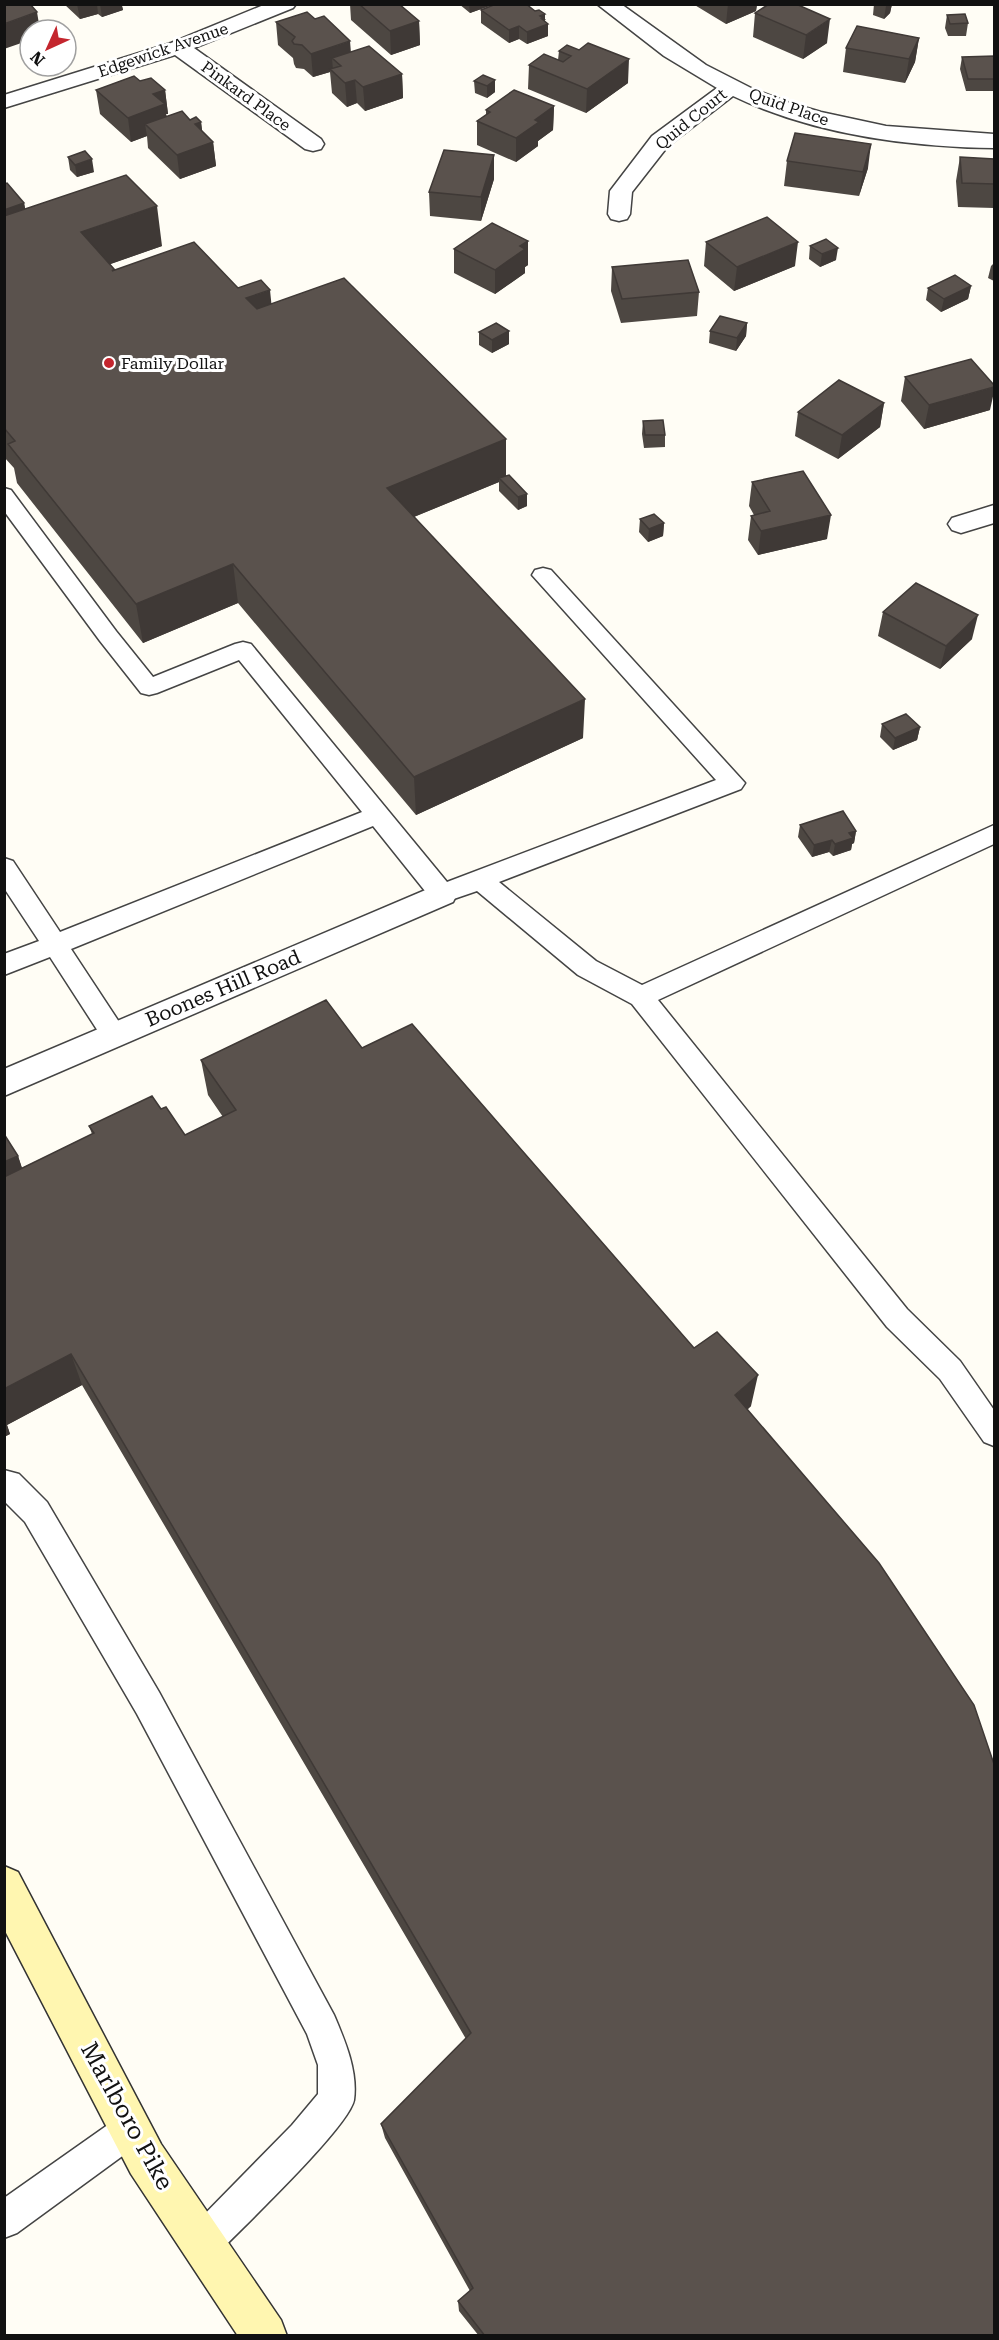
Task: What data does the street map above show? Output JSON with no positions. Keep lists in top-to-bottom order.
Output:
{
  "streets": {
    "main road": ["Marlboro Pike"],
    "street": [
      "Edgewick Avenue",
      "Pinkard Place",
      "Quid Place",
      "Quid Court",
      "Boones Hill Road"
    ]
  },
  "crossings": [
    ["Edgewick Avenue", "Pinkard Place"],
    ["Quid Place", "Quid Court"]
  ],
  "places": ["Family Dollar"],
  "north": "bottom left"
}
